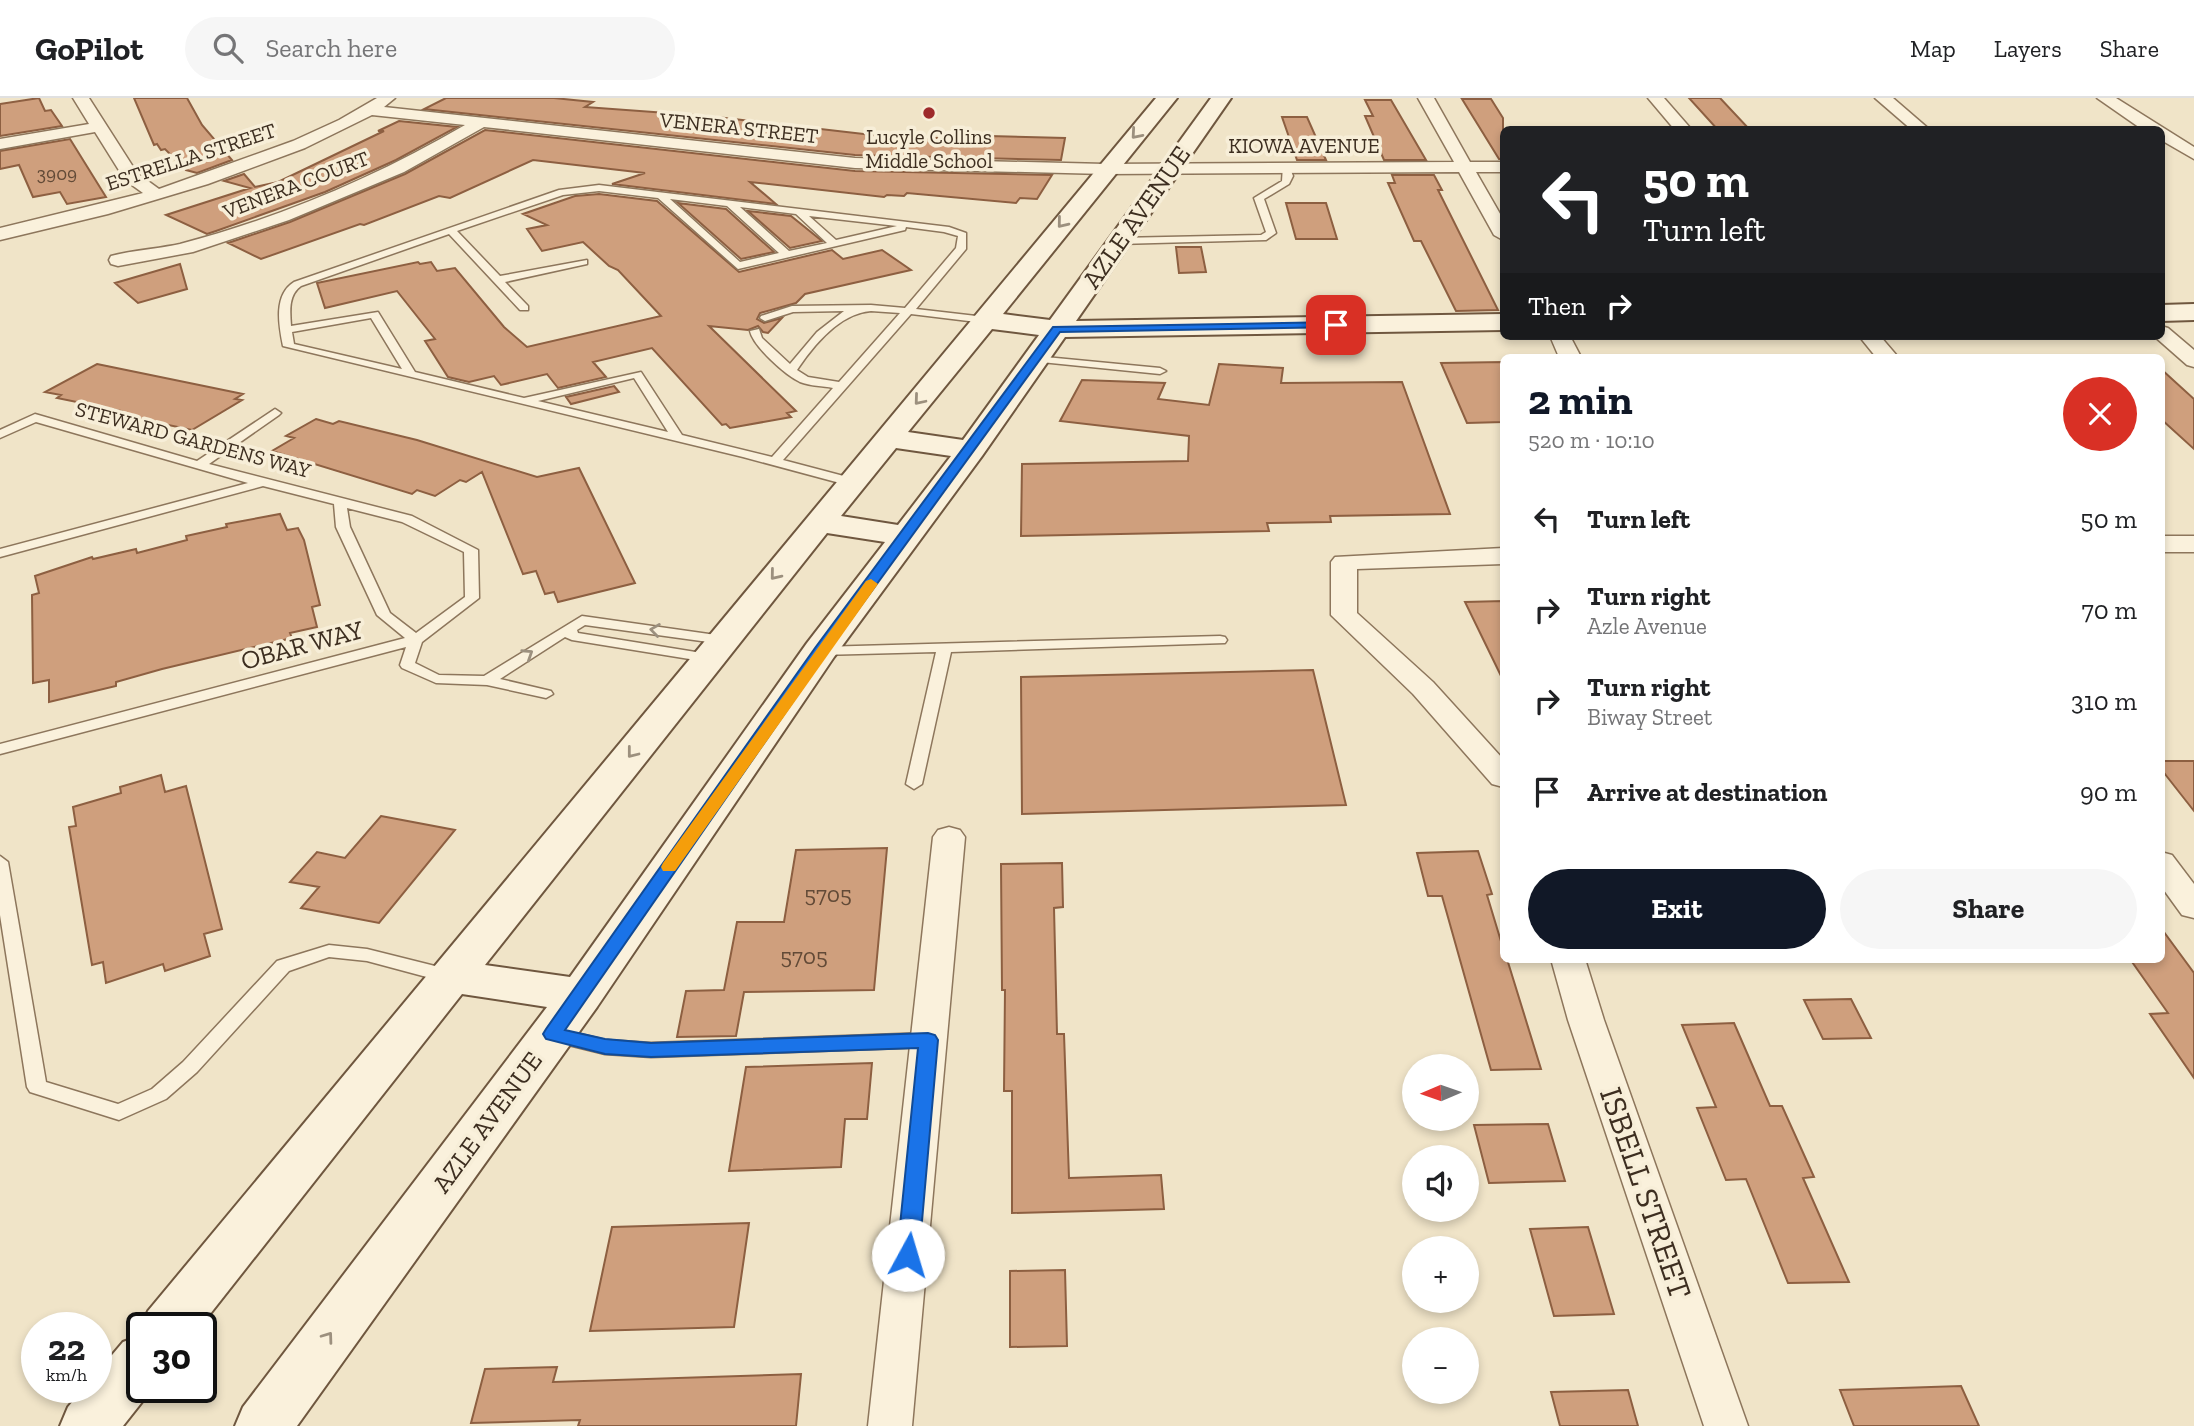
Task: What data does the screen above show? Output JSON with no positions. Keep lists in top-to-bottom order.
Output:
{
  "streets": {
    "main road": ["AZLE AVENUE"],
    "street": [
      "VENERA STREET",
      "KIOWA AVENUE",
      "ESTRELLA STREET",
      "VENERA COURT",
      "ISBELL STREET"
    ],
    "lane": ["STEWARD GARDENS WAY", "OBAR WAY"]
  },
  "crossings": [
    ["VENERA STREET", "KIOWA AVENUE"],
    ["VENERA STREET", "ESTRELLA STREET"],
    ["VENERA STREET", "VENERA COURT"],
    ["VENERA STREET", "AZLE AVENUE"],
    ["KIOWA AVENUE", "AZLE AVENUE"],
    ["STEWARD GARDENS WAY", "OBAR WAY"]
  ],
  "places": ["Lucyle Collins Middle School"],
  "house_numbers": ["3909", "5705", "5705"],
  "north": "left",
  "page": {
    "header": "GoPilot",
    "search": "Search here",
    "nav": ["Map", "Layers", "Share"],
    "turn": ["50 m", "Turn left"],
    "then": "Then",
    "heading": ["2 min", "520 m · 10:10"],
    "list": [
      {
        "name": "Turn left",
        "value": "50 m"
      },
      {
        "name": "Turn right",
        "note": "Azle Avenue",
        "value": "70 m"
      },
      {
        "name": "Turn right",
        "note": "Biway Street",
        "value": "310 m"
      },
      {
        "name": "Arrive at destination",
        "value": "90 m"
      }
    ],
    "buttons": ["Exit", "Share"],
    "map_buttons": ["+", "−"],
    "speed": "22 km/h",
    "limit": "30"
  }
}
